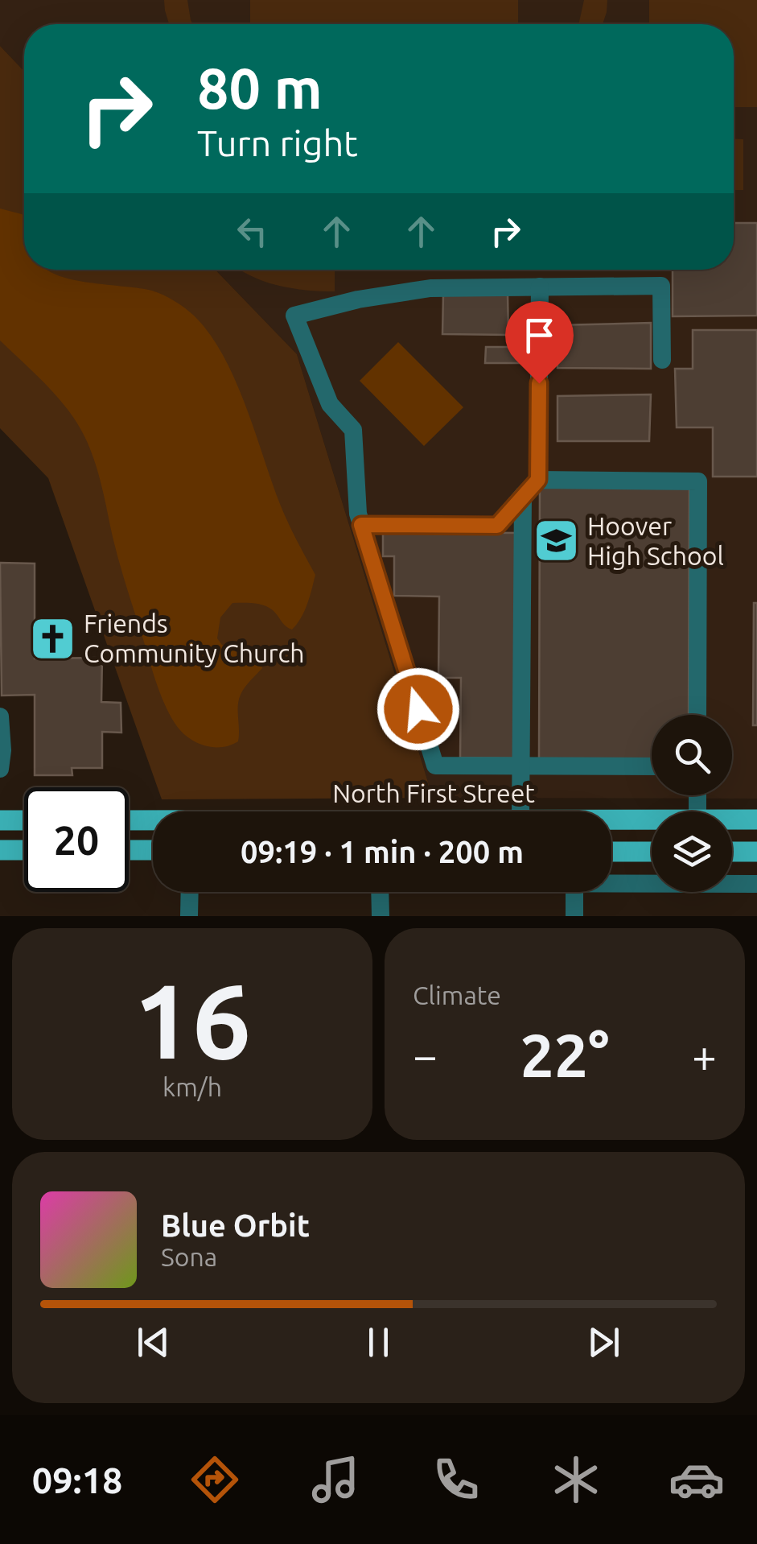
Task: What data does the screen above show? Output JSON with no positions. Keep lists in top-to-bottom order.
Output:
{
  "streets": {
    "main road": ["North First Street"]
  },
  "places": {
    "school or university": ["Hoover High School"],
    "church": ["Friends Community Church"]
  },
  "page": {
    "turn": ["80 m", "Turn right"],
    "limit": "20",
    "trip": "09:19 · 1 min · 200 m",
    "tile": [
      ["16", "km/h"],
      "Climate"
    ],
    "heat": ["−", "22°", "+"],
    "song": ["Blue Orbit", "Sona"],
    "tabs": "09:18"
  }
}
